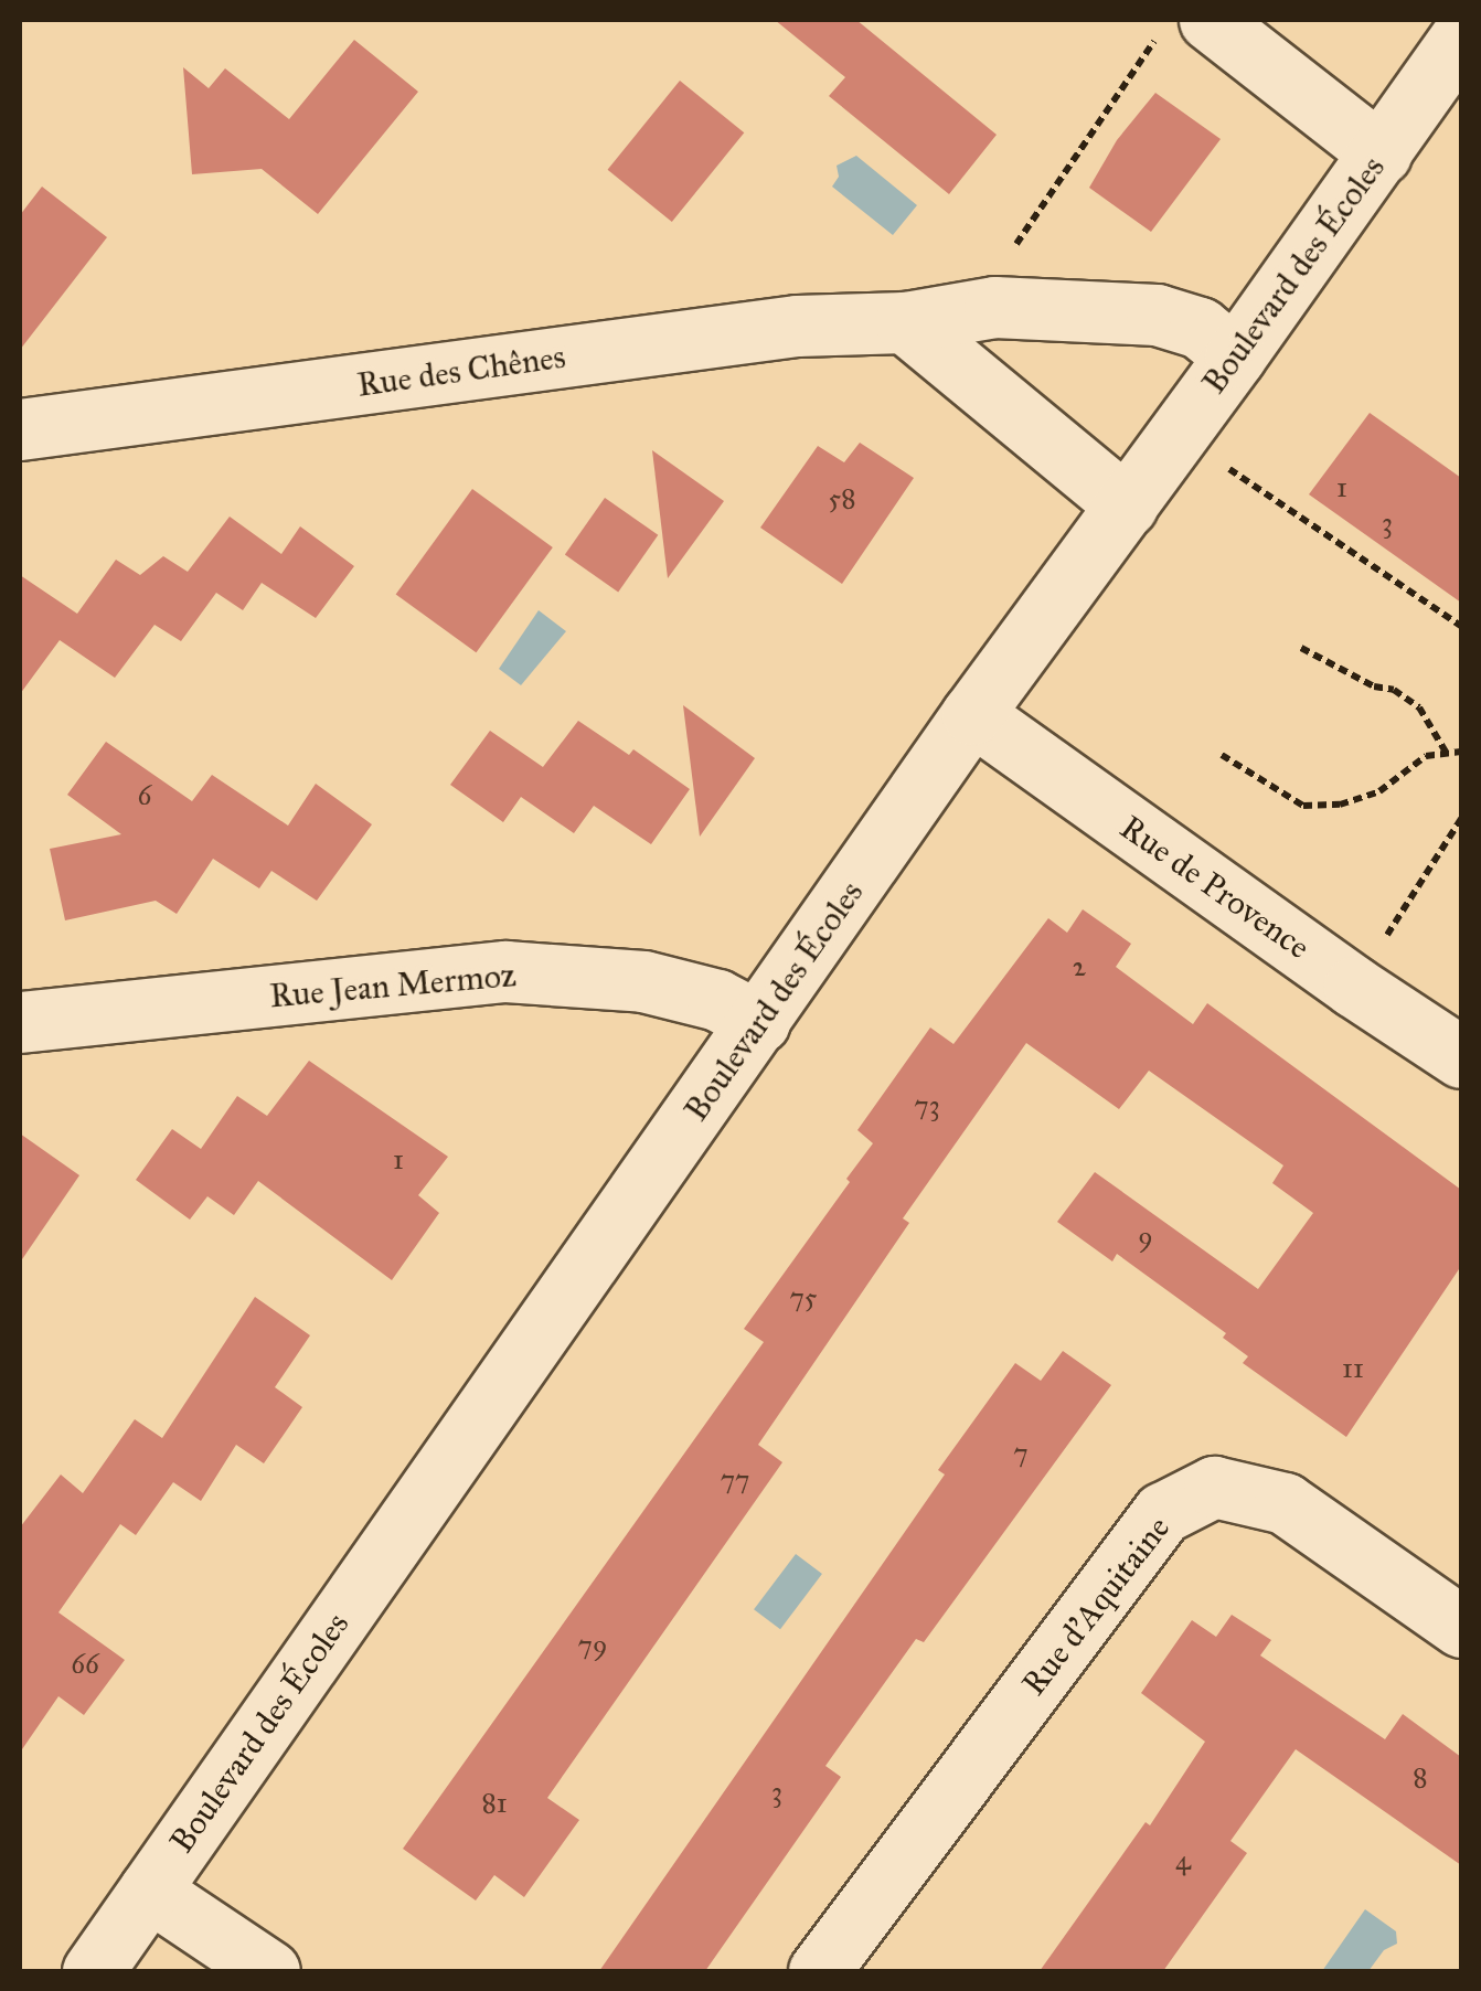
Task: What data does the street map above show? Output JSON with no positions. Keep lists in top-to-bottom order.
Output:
{
  "streets": {
    "street": [
      "Boulevard des Écoles",
      "Rue des Chênes",
      "Rue de Provence",
      "Rue Jean Mermoz",
      "Rue d'Aquitaine"
    ]
  },
  "crossings": [
    ["Boulevard des Écoles", "Rue des Chênes"],
    ["Boulevard des Écoles", "Rue de Provence"],
    ["Boulevard des Écoles", "Rue Jean Mermoz"]
  ],
  "house_numbers": [
    "1",
    "58",
    "3",
    "6",
    "2",
    "73",
    "1",
    "9",
    "75",
    "11",
    "7",
    "77",
    "79",
    "66",
    "8",
    "3",
    "81",
    "4"
  ]
}
